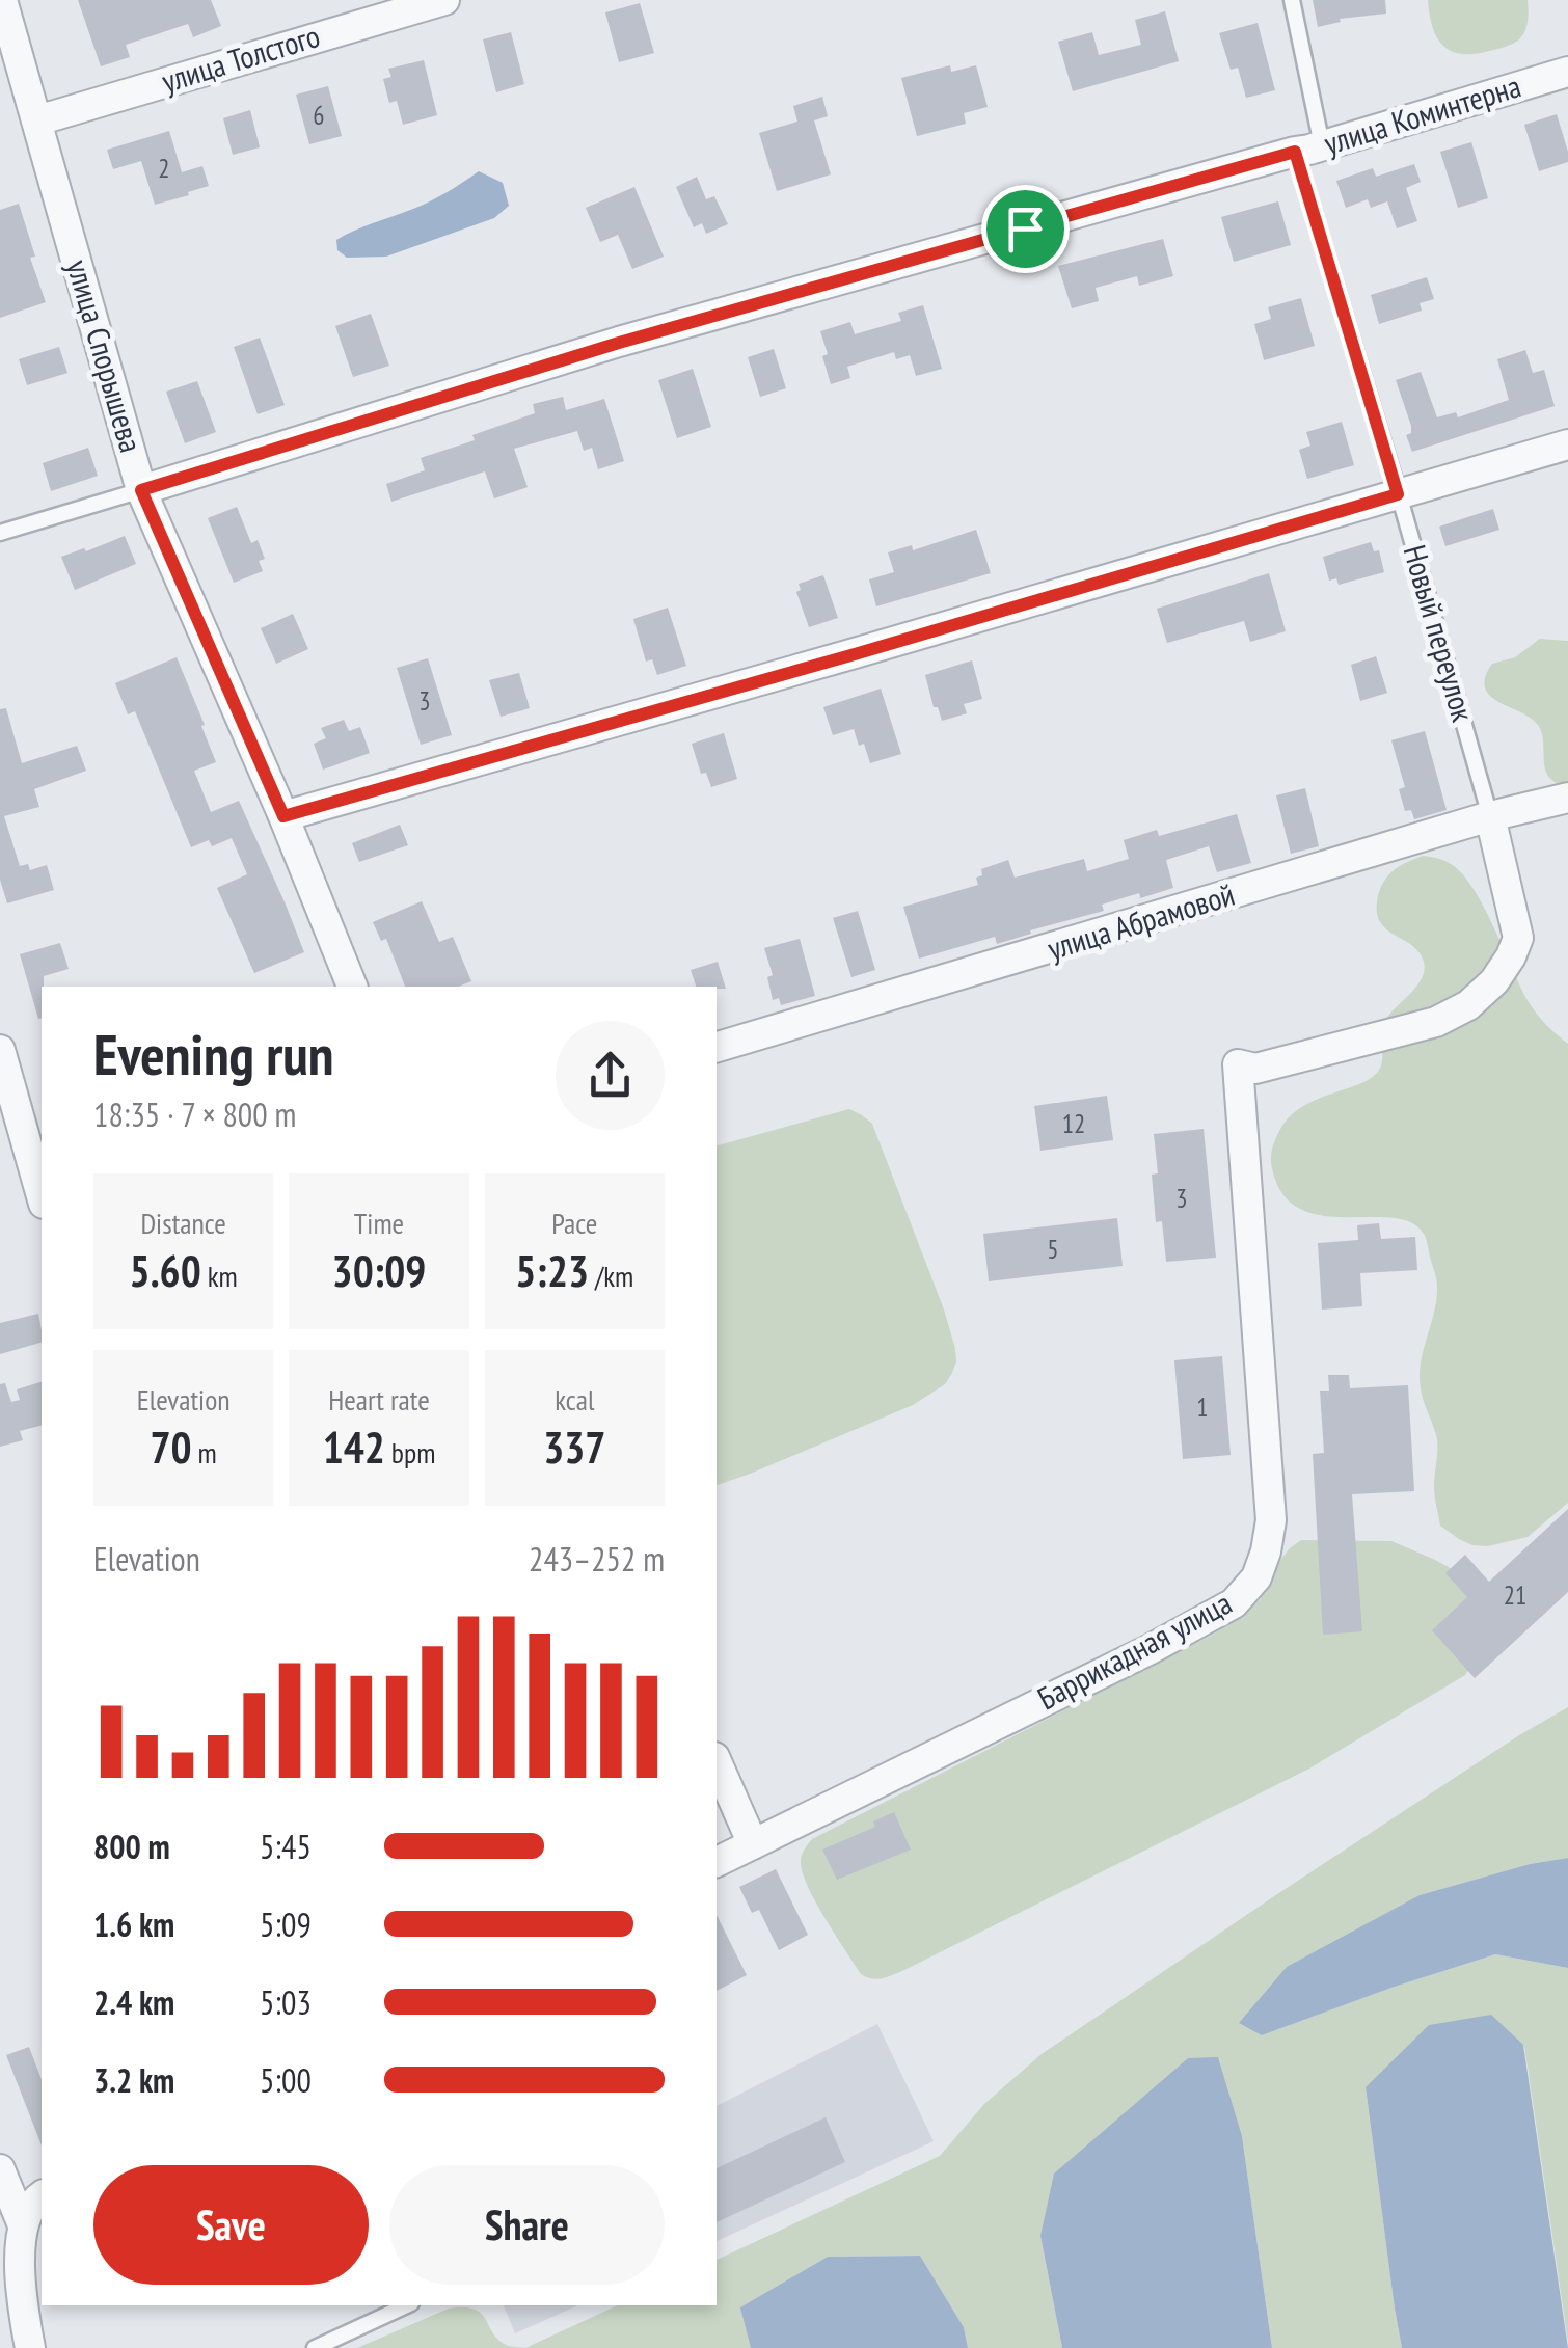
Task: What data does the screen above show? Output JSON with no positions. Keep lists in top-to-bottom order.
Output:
{
  "streets": {
    "street": [
      "улица Толстого",
      "улица Коминтерна",
      "улица Спорышева",
      "улица Абрамовой",
      "Баррикадная улица"
    ],
    "lane": ["Новый переулок"]
  },
  "crossings": [
    ["улица Толстого", "улица Спорышева"],
    ["улица Коминтерна", "улица Спорышева"],
    ["улица Коминтерна", "Новый переулок"],
    ["Новый переулок", "улица Абрамовой"],
    ["Новый переулок", "Баррикадная улица"],
    ["улица Абрамовой", "Баррикадная улица"]
  ],
  "house_numbers": [
    "6",
    "2",
    "3",
    "12",
    "3",
    "5",
    "1",
    "21"
  ],
  "page": {
    "heading": ["Evening run", "18:35 · 7 × 800 m"],
    "stats": [
      ["Distance", "5.60 km"],
      ["Time", "30:09"],
      ["Pace", "5:23 /km"],
      ["Elevation", "70 m"],
      ["Heart rate", "142 bpm"],
      ["kcal", "337"]
    ],
    "chart": ["Elevation", "243–252 m"],
    "list": [
      {
        "name": "800 m",
        "note": "5:45"
      },
      {
        "name": "1.6 km",
        "note": "5:09"
      },
      {
        "name": "2.4 km",
        "note": "5:03"
      },
      {
        "name": "3.2 km",
        "note": "5:00"
      }
    ],
    "buttons": ["Save", "Share"]
  }
}
